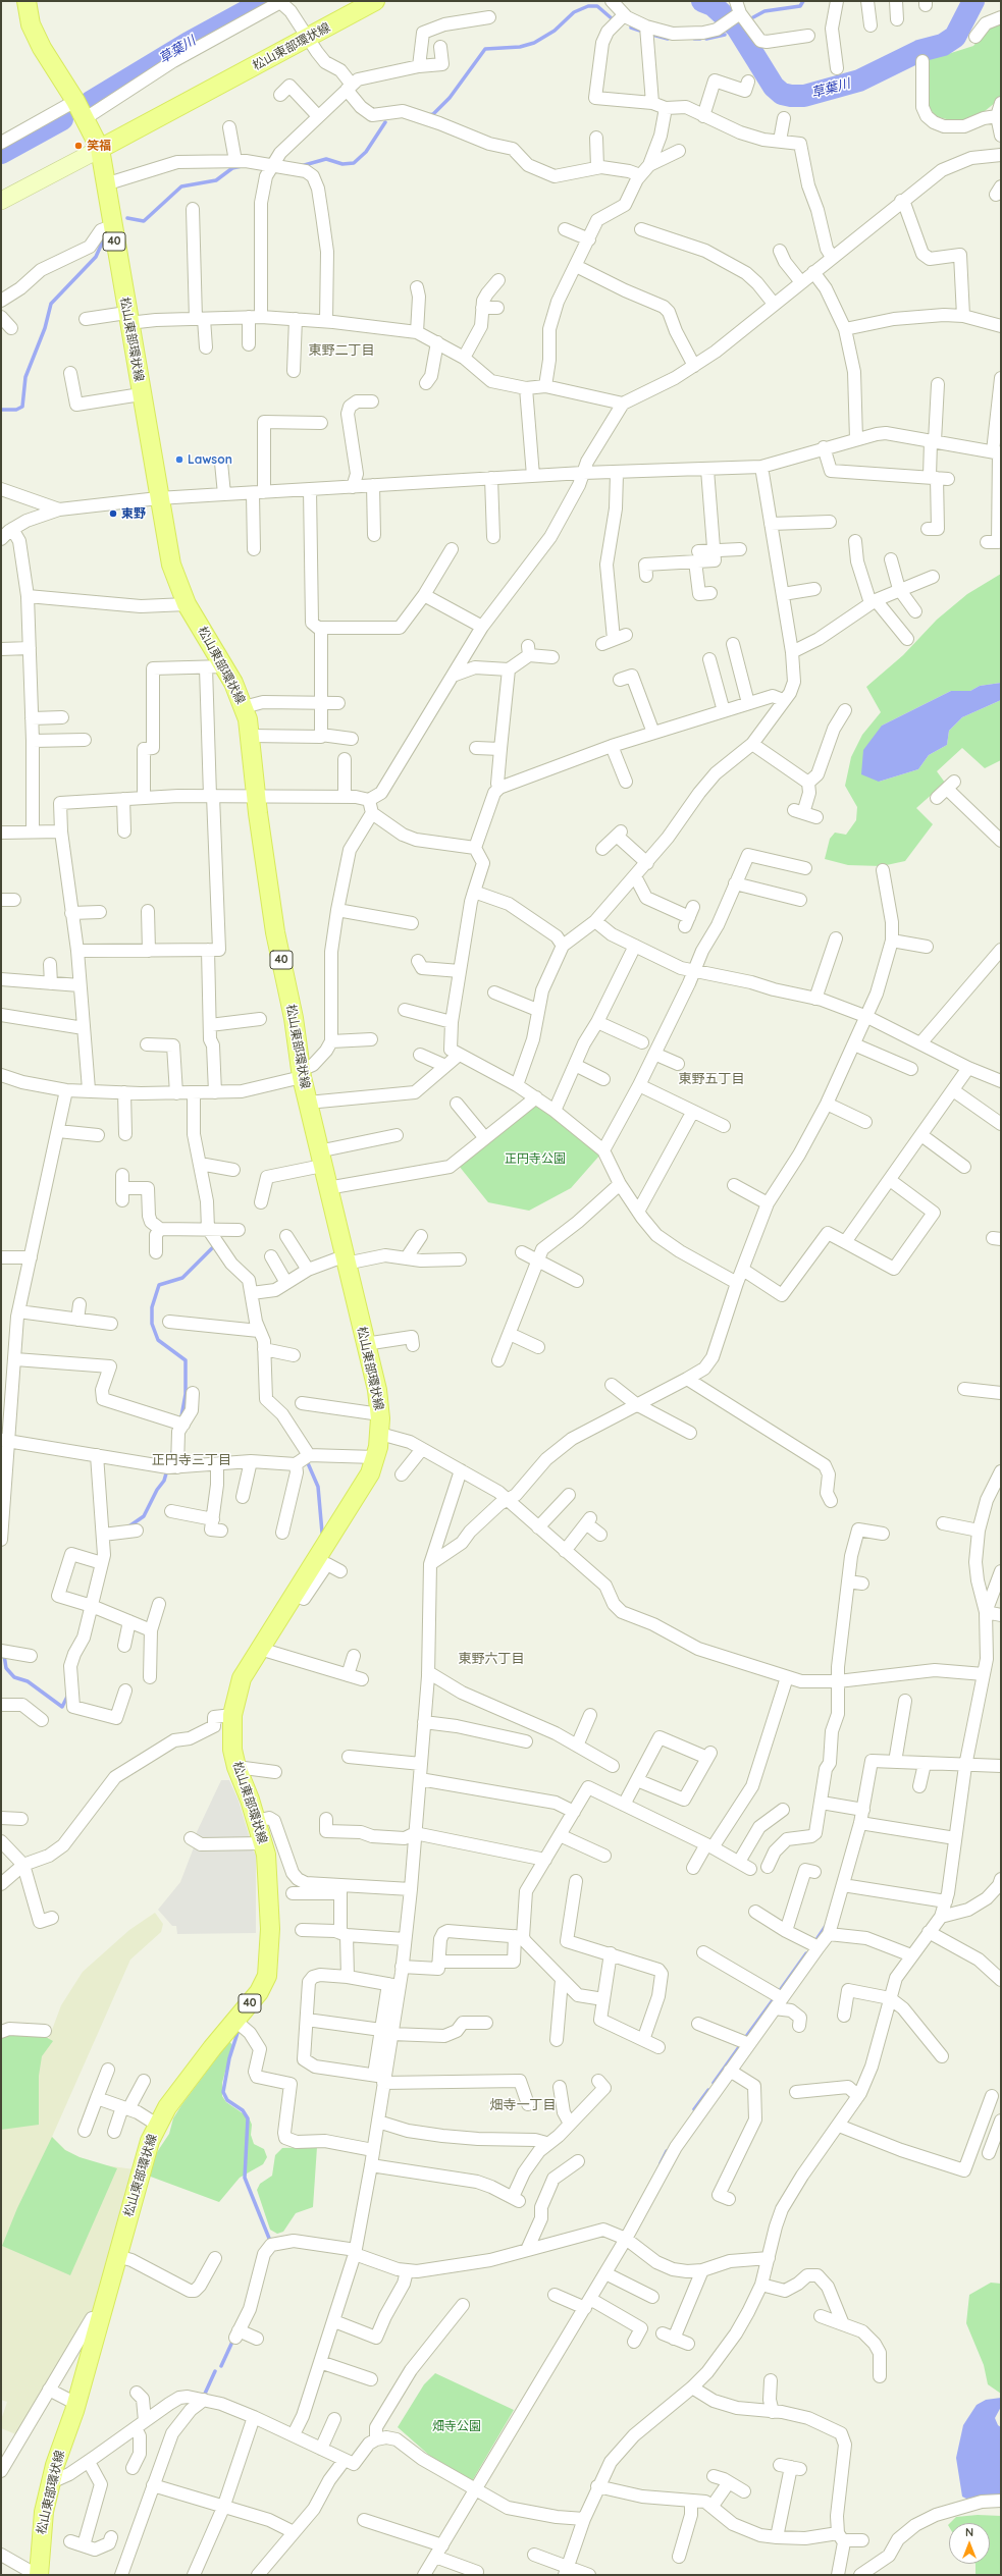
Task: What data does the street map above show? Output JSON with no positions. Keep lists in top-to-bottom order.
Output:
{
  "streets": {
    "main road": ["松山東部環状線", "40"]
  },
  "districts": [
    "東野二丁目",
    "東野五丁目",
    "正円寺三丁目",
    "東野六丁目",
    "畑寺一丁目"
  ],
  "water": ["草葉川"],
  "parks": ["正円寺公園", "畑寺公園"],
  "places": ["笑福", "Lawson", "東野"],
  "north": "top"
}
